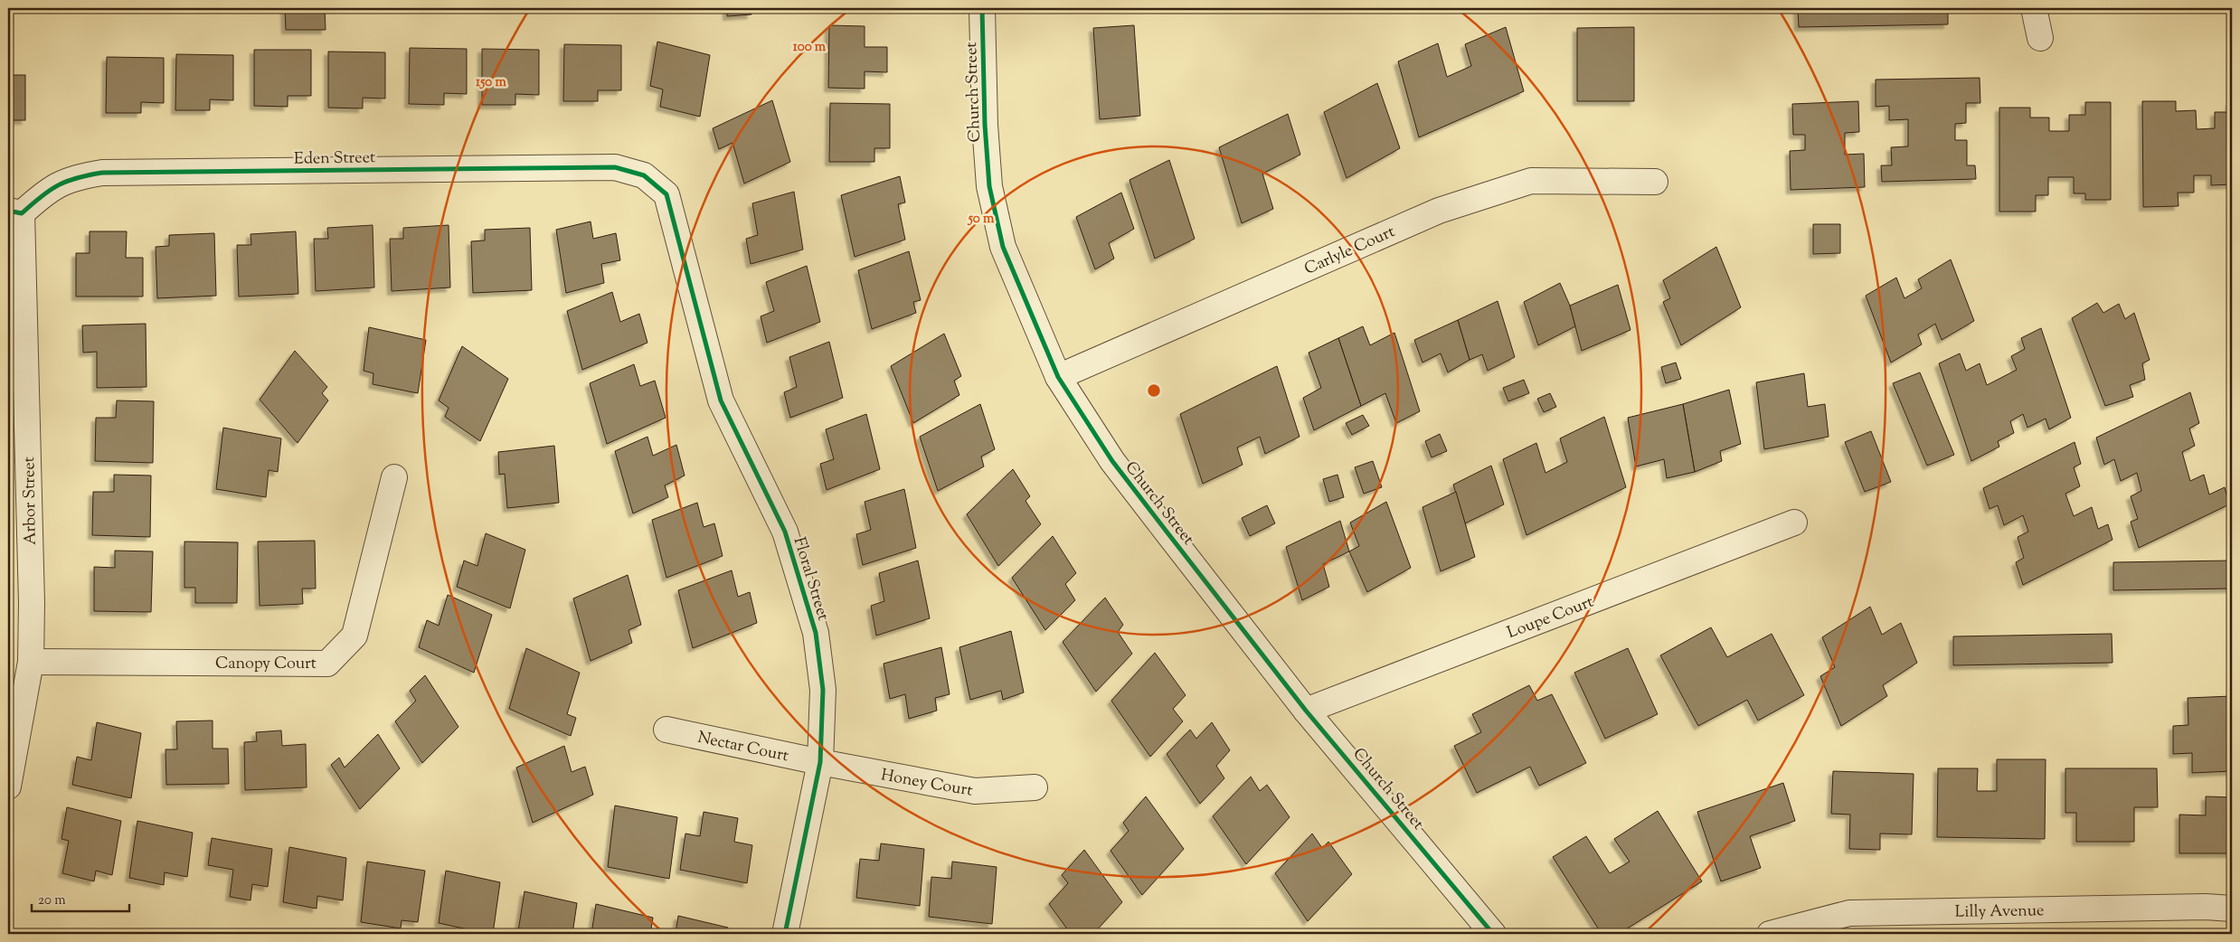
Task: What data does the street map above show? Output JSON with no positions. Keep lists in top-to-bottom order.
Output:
{
  "streets": {
    "street": [
      "Church Street",
      "Eden Street",
      "Carlyle Court",
      "Arbor Street",
      "Floral Street",
      "Loupe Court",
      "Canopy Court",
      "Nectar Court",
      "Honey Court",
      "Lilly Avenue"
    ]
  },
  "crossings": [
    ["Church Street", "Carlyle Court"],
    ["Church Street", "Loupe Court"],
    ["Eden Street", "Arbor Street"],
    ["Eden Street", "Floral Street"],
    ["Arbor Street", "Canopy Court"],
    ["Floral Street", "Nectar Court"],
    ["Floral Street", "Honey Court"],
    ["Nectar Court", "Honey Court"]
  ],
  "scale_bar": "20 m",
  "rings": ["100 m", "150 m", "50 m"]
}
